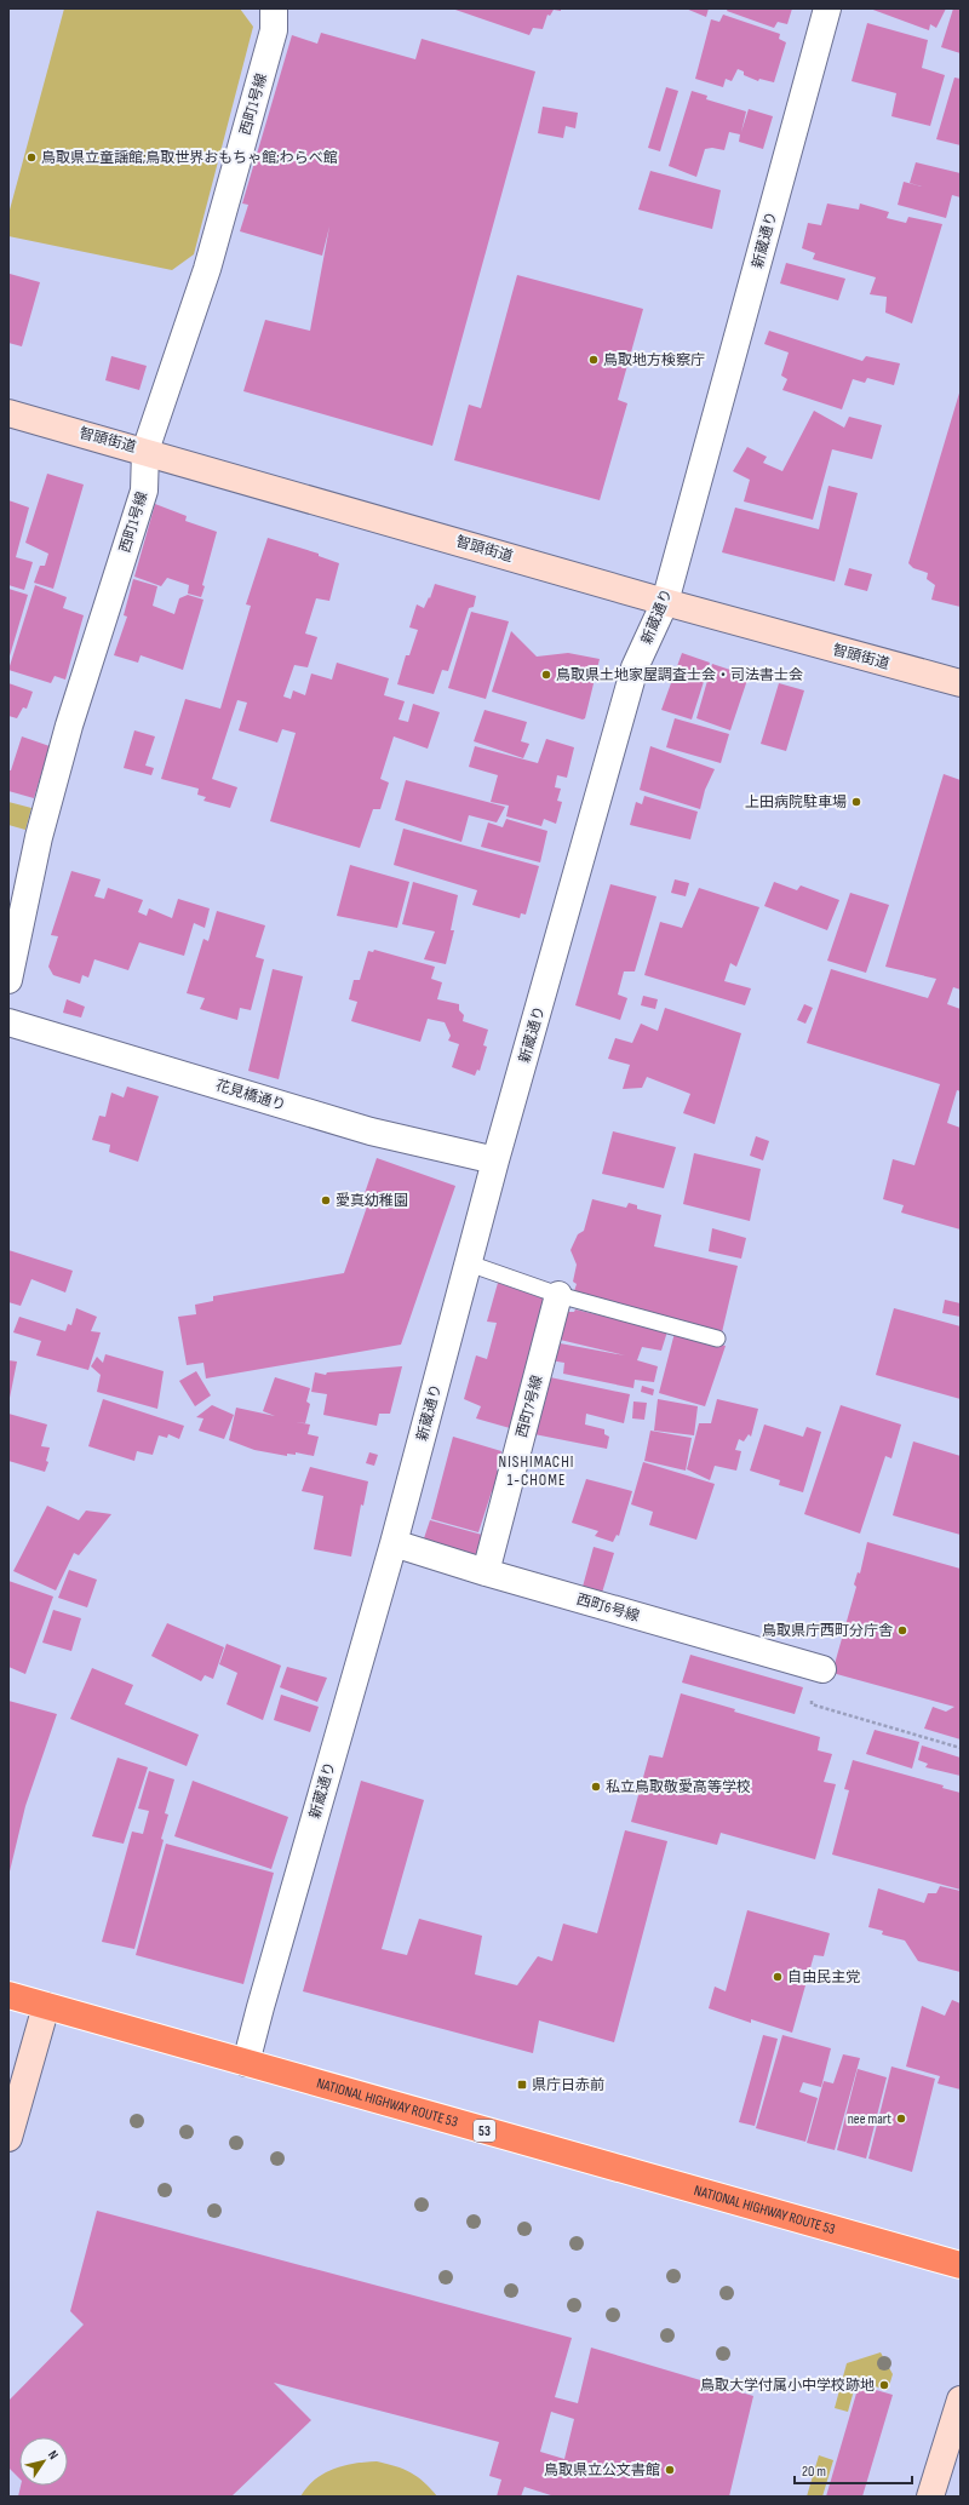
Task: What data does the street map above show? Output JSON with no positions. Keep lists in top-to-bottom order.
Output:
{
  "streets": {
    "highway": ["NATIONAL HIGHWAY ROUTE 53", "53"],
    "street": [
      "西町1号線",
      "新蔵通り",
      "智頭街道",
      "花見橋通り",
      "西町7号線",
      "西町6号線"
    ]
  },
  "crossings": [
    ["西町1号線", "智頭街道"],
    ["新蔵通り", "智頭街道"],
    ["新蔵通り", "花見橋通り"],
    ["新蔵通り", "西町6号線"],
    ["新蔵通り", "NATIONAL HIGHWAY ROUTE 53"],
    ["西町7号線", "西町6号線"]
  ],
  "districts": ["NISHIMACHI 1-CHOME"],
  "places": {
    "other": [
      "鳥取県立童謡館;鳥取世界おもちゃ館;わらべ館",
      "鳥取地方検察庁",
      "鳥取県土地家屋調査士会・司法書士会",
      "上田病院駐車場",
      "愛真幼稚園",
      "鳥取県庁西町分庁舎",
      "私立鳥取敬愛高等学校",
      "自由民主党",
      "nee mart",
      "鳥取大学付属小中学校跡地",
      "鳥取県立公文書館"
    ],
    "transit": ["県庁日赤前"]
  },
  "scale_bar": "20 m",
  "north": "top right"
}
